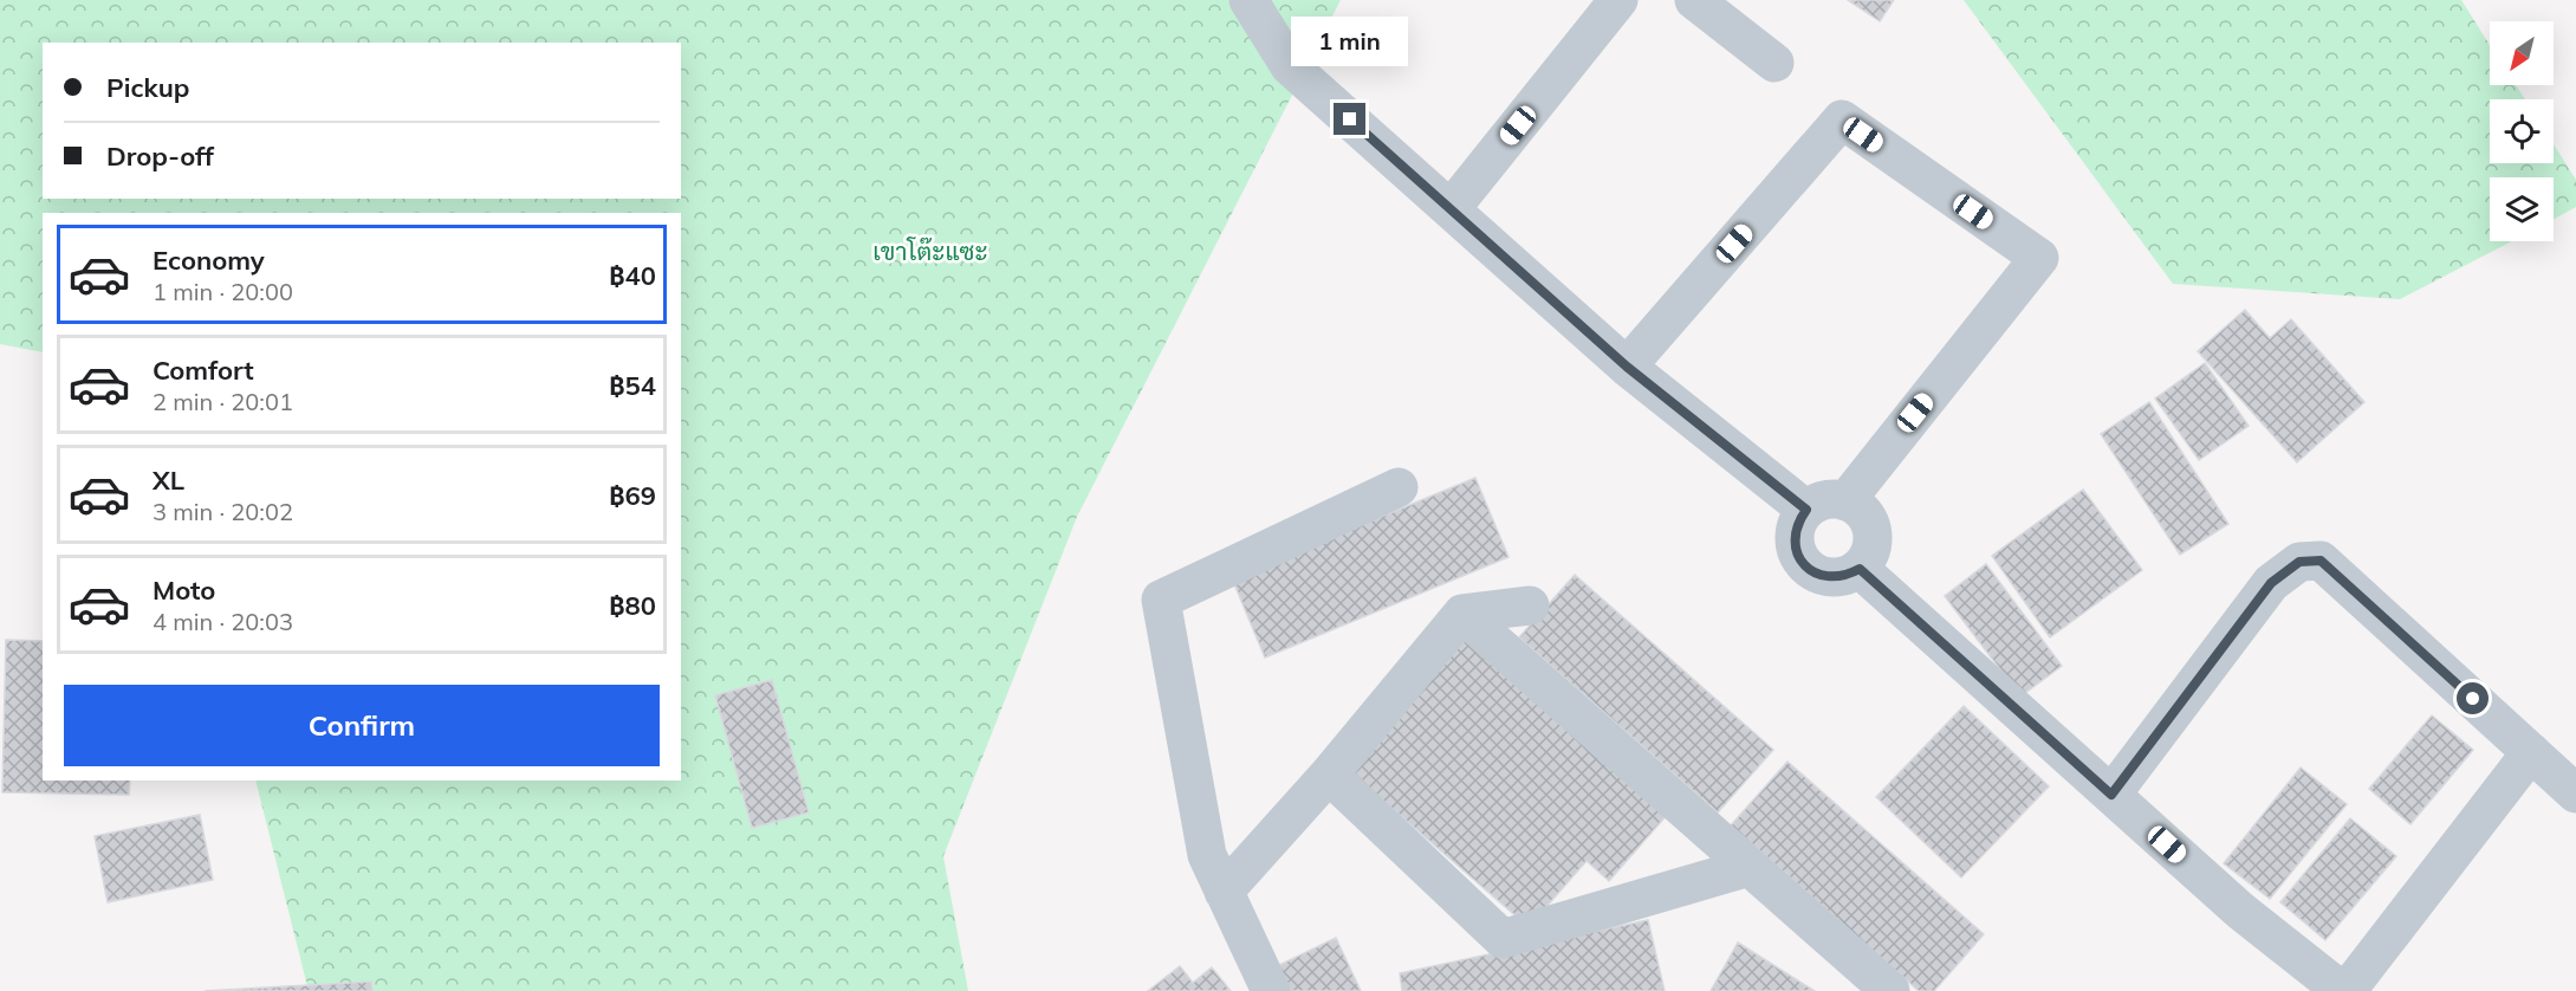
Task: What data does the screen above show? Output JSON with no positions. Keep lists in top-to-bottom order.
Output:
{
  "parks": ["เขาโต๊ะแซะ"],
  "north": "bottom left",
  "page": {
    "bubble": "1 min",
    "banner": ["Pickup", "Drop-off"],
    "list": [
      {
        "name": "Economy",
        "note": "1 min · 20:00",
        "value": "฿40"
      },
      {
        "name": "Comfort",
        "note": "2 min · 20:01",
        "value": "฿54"
      },
      {
        "name": "XL",
        "note": "3 min · 20:02",
        "value": "฿69"
      },
      {
        "name": "Moto",
        "note": "4 min · 20:03",
        "value": "฿80"
      }
    ],
    "buttons": "Confirm"
  }
}
